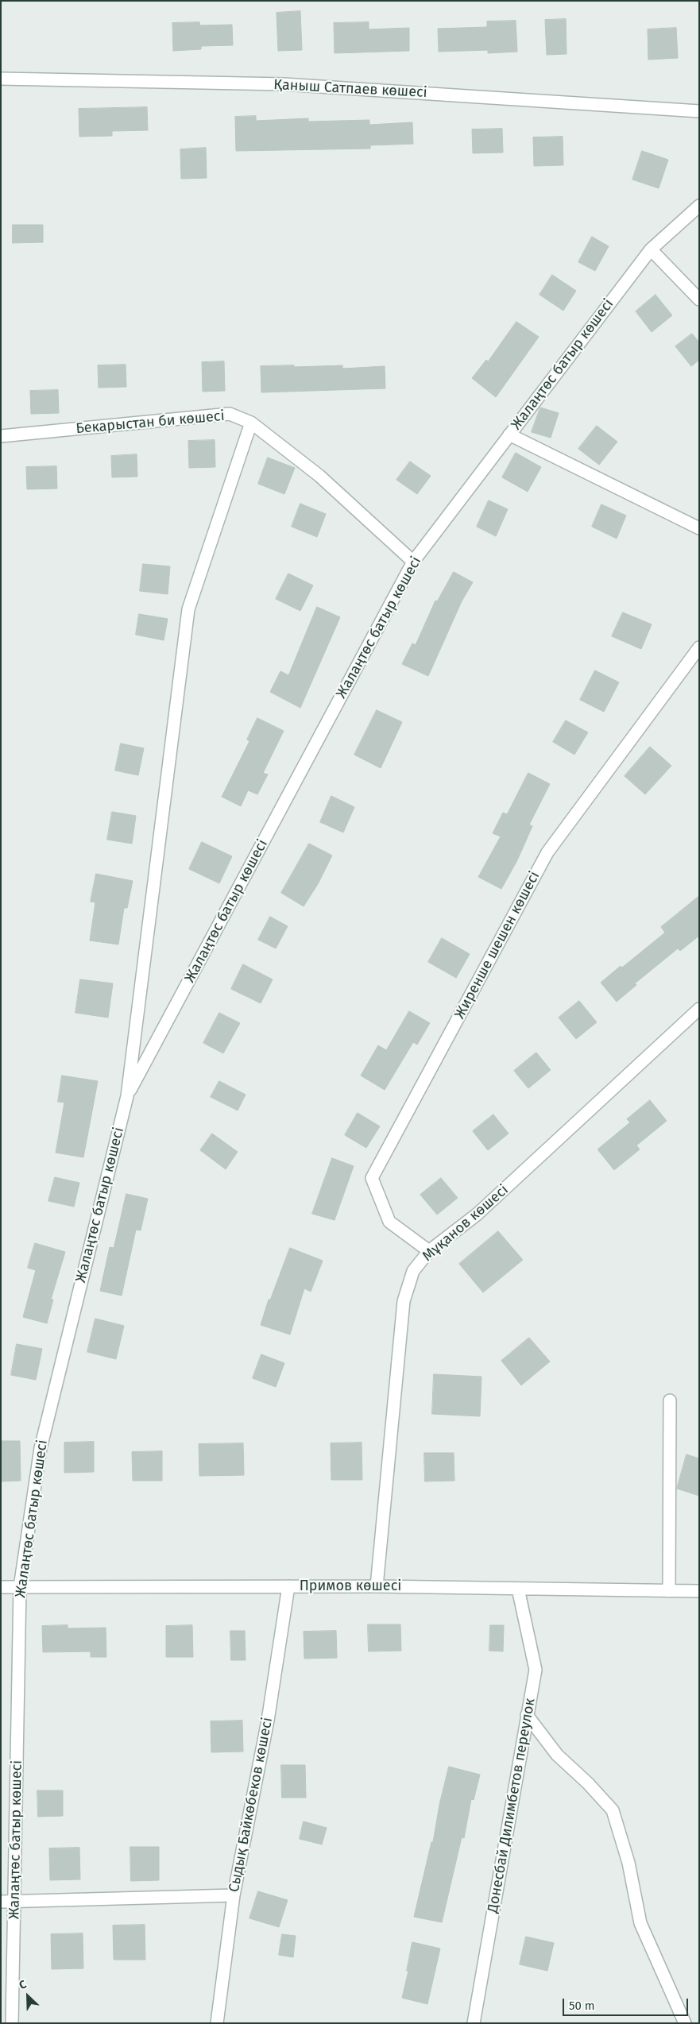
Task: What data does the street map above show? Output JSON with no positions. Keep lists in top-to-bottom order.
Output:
{
  "streets": {
    "street": [
      "Қаныш Сатпаев көшесі",
      "Жалаңтөс батыр көшесі",
      "Бекарыстан би көшесі",
      "Жиренше шешен көшесі",
      "Мұқанов көшесі",
      "Примов көшесі",
      "Сыдық Байкөбеков көшесі",
      "Донесбай Дилимбетов переулок"
    ]
  },
  "crossings": [
    ["Жалаңтөс батыр көшесі", "Бекарыстан би көшесі"],
    ["Жалаңтөс батыр көшесі", "Примов көшесі"],
    ["Жиренше шешен көшесі", "Мұқанов көшесі"],
    ["Мұқанов көшесі", "Примов көшесі"],
    ["Примов көшесі", "Сыдық Байкөбеков көшесі"],
    ["Примов көшесі", "Донесбай Дилимбетов переулок"]
  ],
  "scale_bar": "50 m",
  "north": "top left"
}
